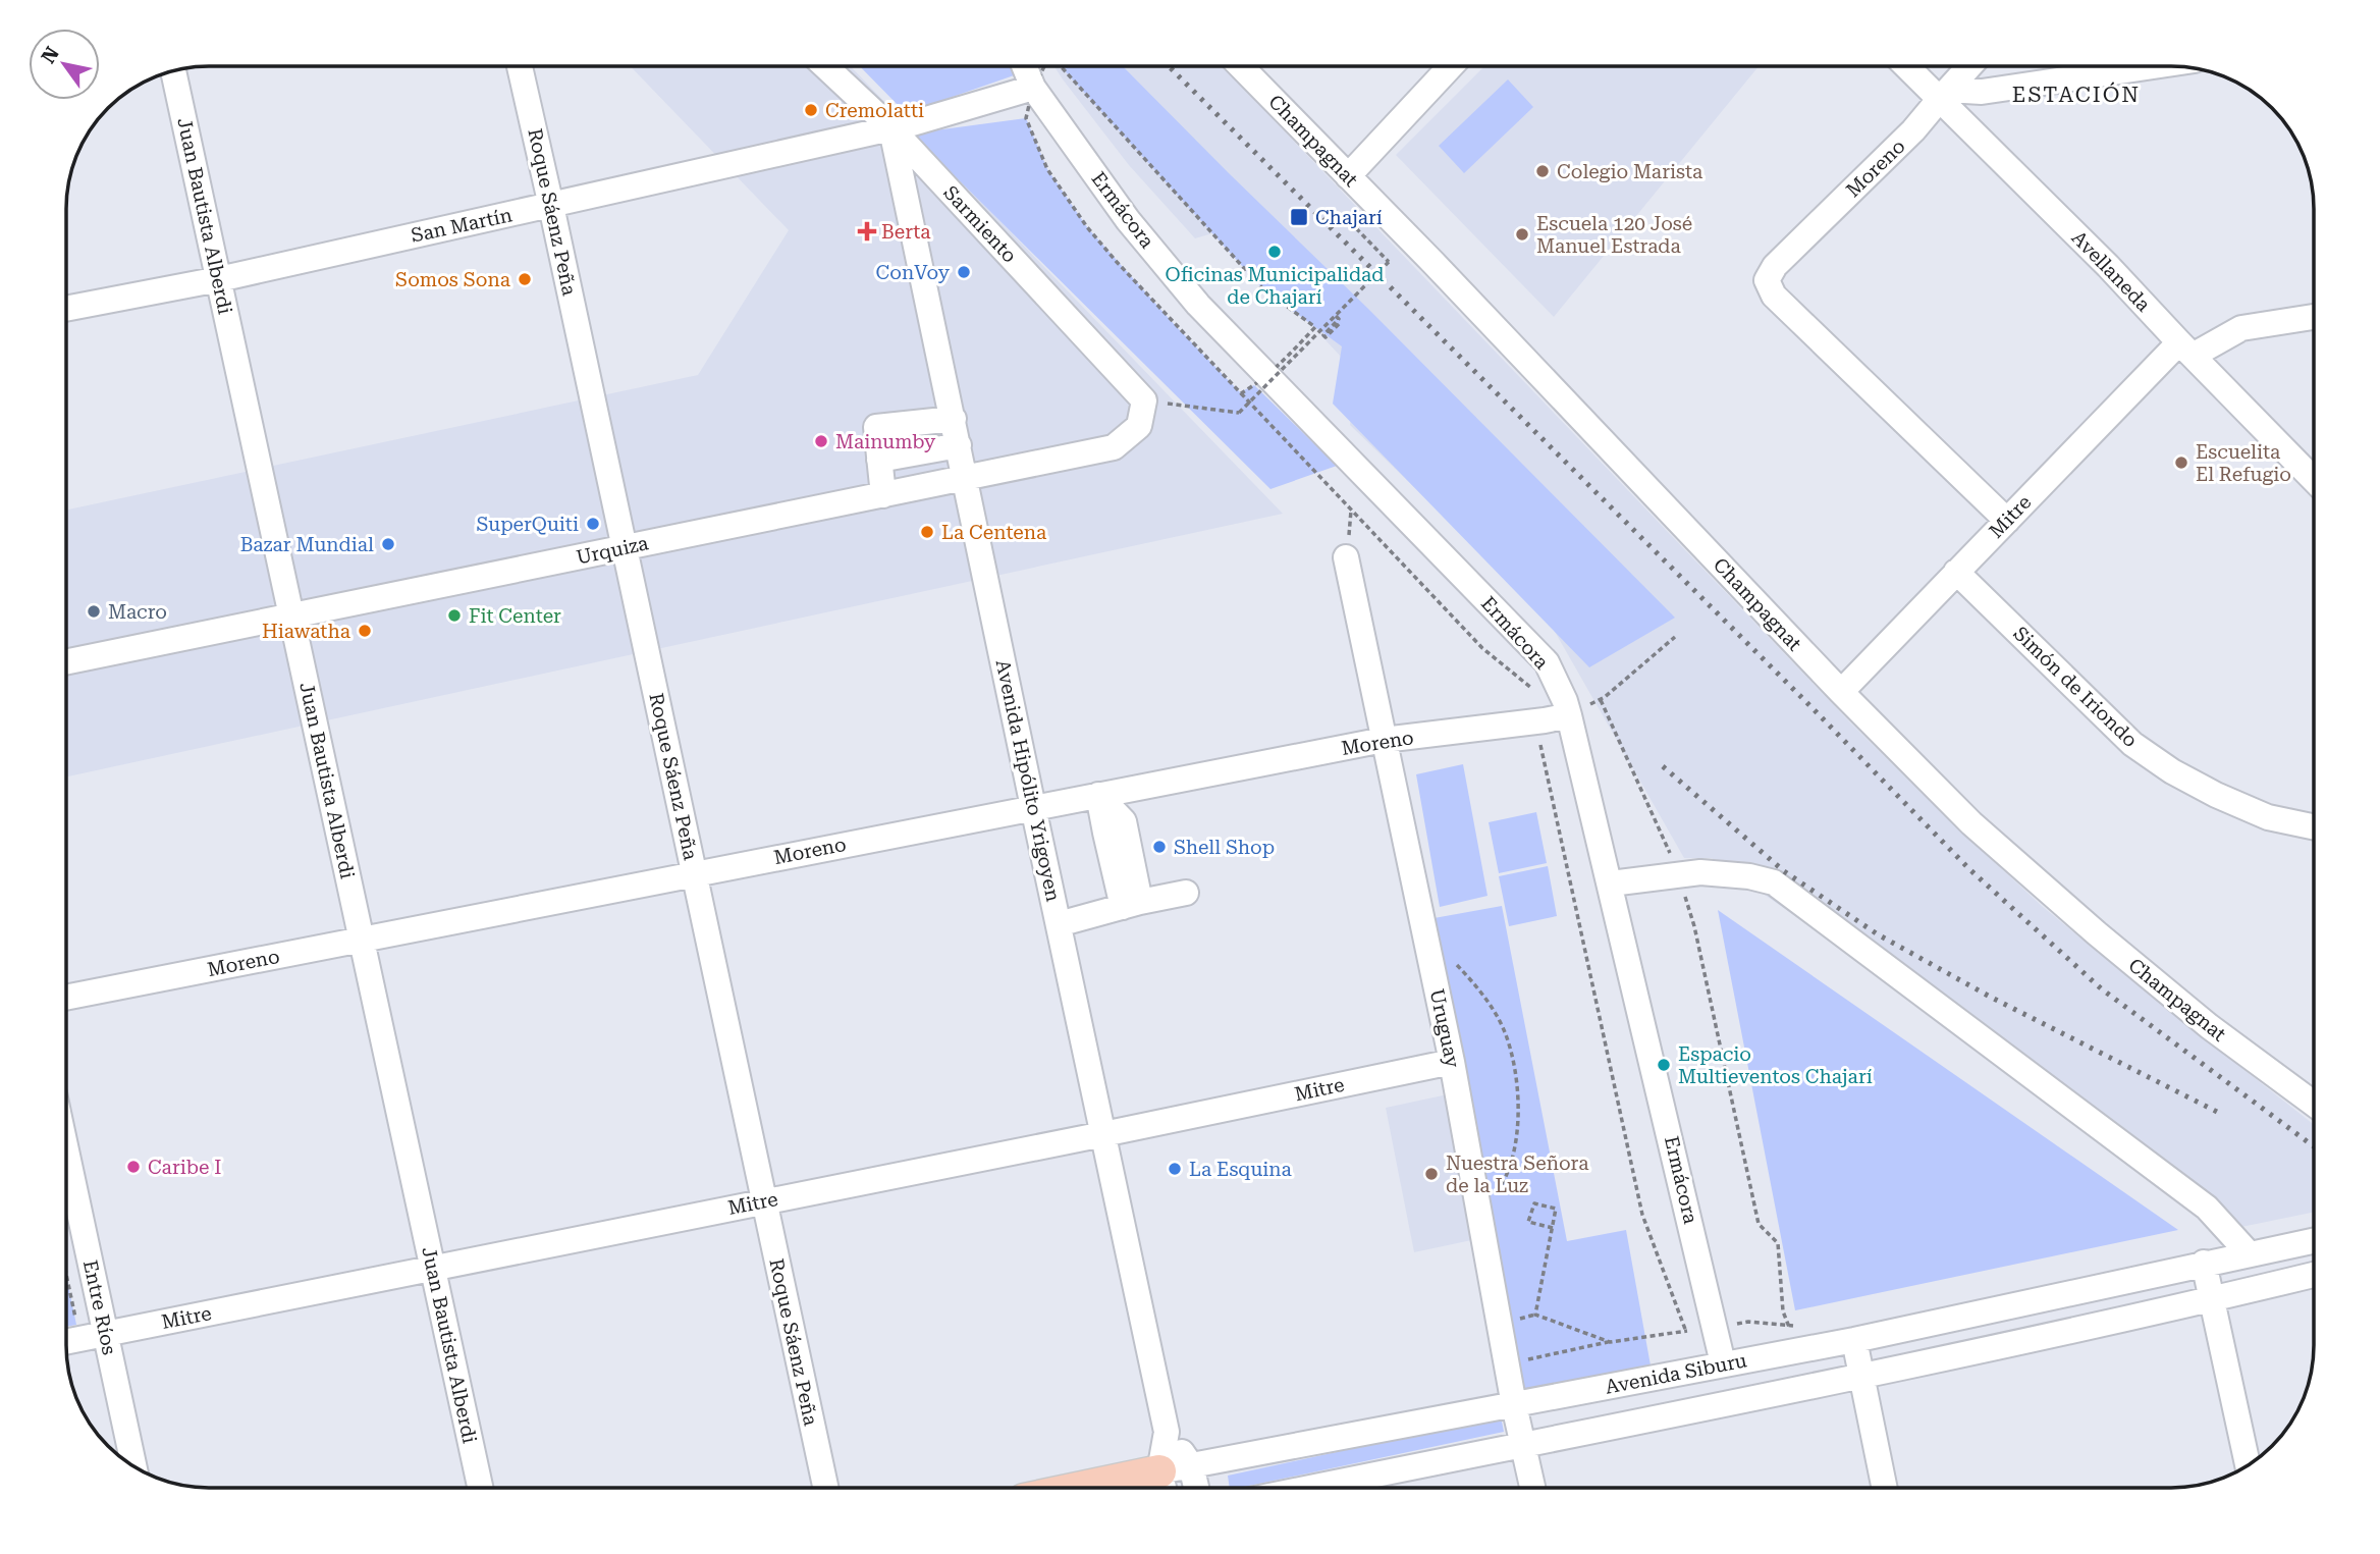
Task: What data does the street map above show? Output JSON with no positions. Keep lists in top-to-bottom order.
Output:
{
  "streets": {
    "main road": ["Avenida Siburu"],
    "street": [
      "Champagnat",
      "Moreno",
      "Ermácora",
      "Roque Sáenz Peña",
      "Juan Bautista Alberdi",
      "Sarmiento",
      "San Martín",
      "Avellaneda",
      "Mitre",
      "Urquiza",
      "Simón de Iriondo",
      "Avenida Hipólito Yrigoyen",
      "Uruguay",
      "Entre Ríos"
    ]
  },
  "crossings": [
    ["Champagnat", "Mitre"],
    ["Moreno", "Ermácora"],
    ["Moreno", "Roque Sáenz Peña"],
    ["Moreno", "Juan Bautista Alberdi"],
    ["Moreno", "Avellaneda"],
    ["Moreno", "Mitre"],
    ["Moreno", "Avenida Hipólito Yrigoyen"],
    ["Moreno", "Uruguay"],
    ["Ermácora", "San Martín"],
    ["Ermácora", "Avenida Siburu"],
    ["Roque Sáenz Peña", "San Martín"],
    ["Roque Sáenz Peña", "Mitre"],
    ["Roque Sáenz Peña", "Urquiza"],
    ["Juan Bautista Alberdi", "San Martín"],
    ["Juan Bautista Alberdi", "Mitre"],
    ["Juan Bautista Alberdi", "Urquiza"],
    ["Sarmiento", "San Martín"],
    ["Sarmiento", "Urquiza"],
    ["Sarmiento", "Avenida Hipólito Yrigoyen"],
    ["San Martín", "Avenida Hipólito Yrigoyen"],
    ["Avellaneda", "Mitre"],
    ["Mitre", "Simón de Iriondo"],
    ["Mitre", "Avenida Hipólito Yrigoyen"],
    ["Mitre", "Uruguay"],
    ["Mitre", "Entre Ríos"],
    ["Urquiza", "Avenida Hipólito Yrigoyen"],
    ["Avenida Hipólito Yrigoyen", "Avenida Siburu"],
    ["Uruguay", "Avenida Siburu"]
  ],
  "districts": ["ESTACIÓN"],
  "places": {
    "other": [
      "Cremolatti",
      "Colegio Marista",
      "Escuela 120 José Manuel Estrada",
      "Oficinas Municipalidad de Chajarí",
      "ConVoy",
      "Somos Sona",
      "Mainumby",
      "Escuelita El Refugio",
      "SuperQuiti",
      "La Centena",
      "Bazar Mundial",
      "Macro",
      "Fit Center",
      "Hiawatha",
      "Shell Shop",
      "Espacio Multieventos Chajarí",
      "Caribe I",
      "La Esquina",
      "Nuestra Señora de la Luz"
    ],
    "transit": ["Chajarí"],
    "health": ["Berta"]
  },
  "north": "top left"
}
